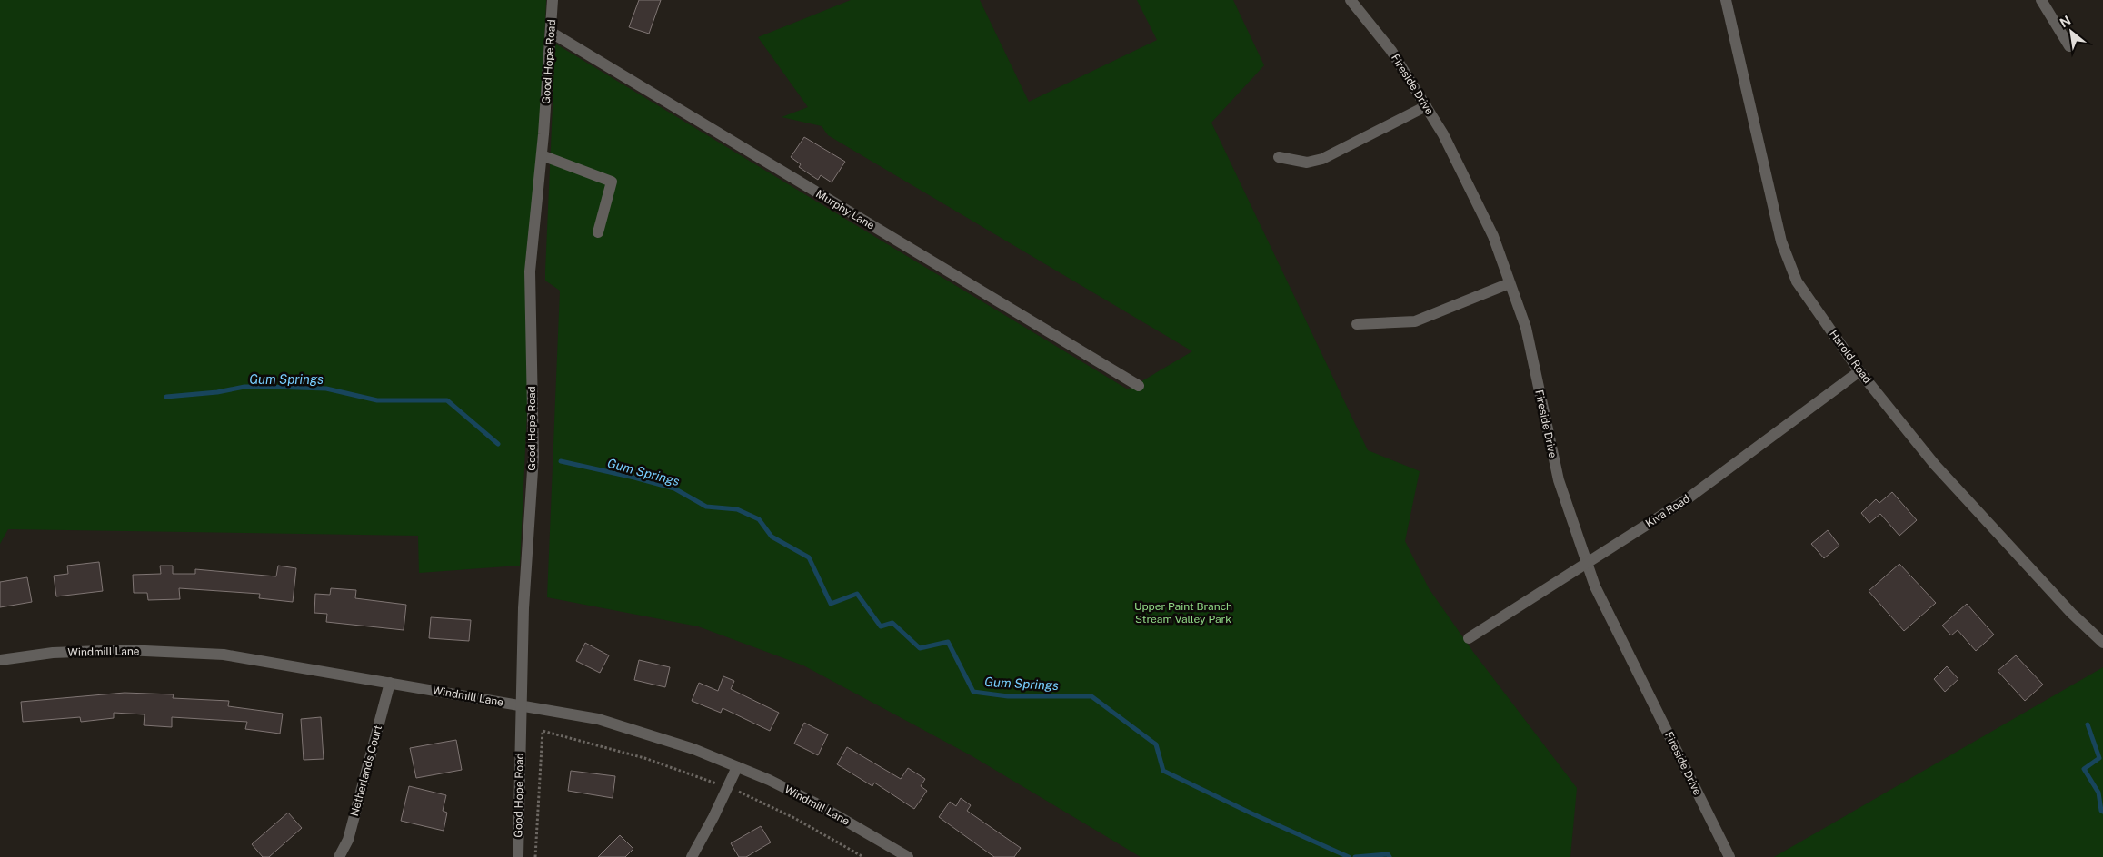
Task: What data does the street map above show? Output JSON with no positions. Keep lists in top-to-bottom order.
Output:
{
  "streets": {
    "street": [
      "Good Hope Road",
      "Fireside Drive",
      "Murphy Lane",
      "Harold Road",
      "Kiva Road",
      "Windmill Lane",
      "Netherlands Court"
    ]
  },
  "crossings": [
    ["Good Hope Road", "Murphy Lane"],
    ["Good Hope Road", "Windmill Lane"],
    ["Fireside Drive", "Kiva Road"],
    ["Harold Road", "Kiva Road"],
    ["Windmill Lane", "Netherlands Court"]
  ],
  "water": ["Gum Springs"],
  "parks": ["Upper Paint Branch Stream Valley Park"],
  "north": "top left"
}
